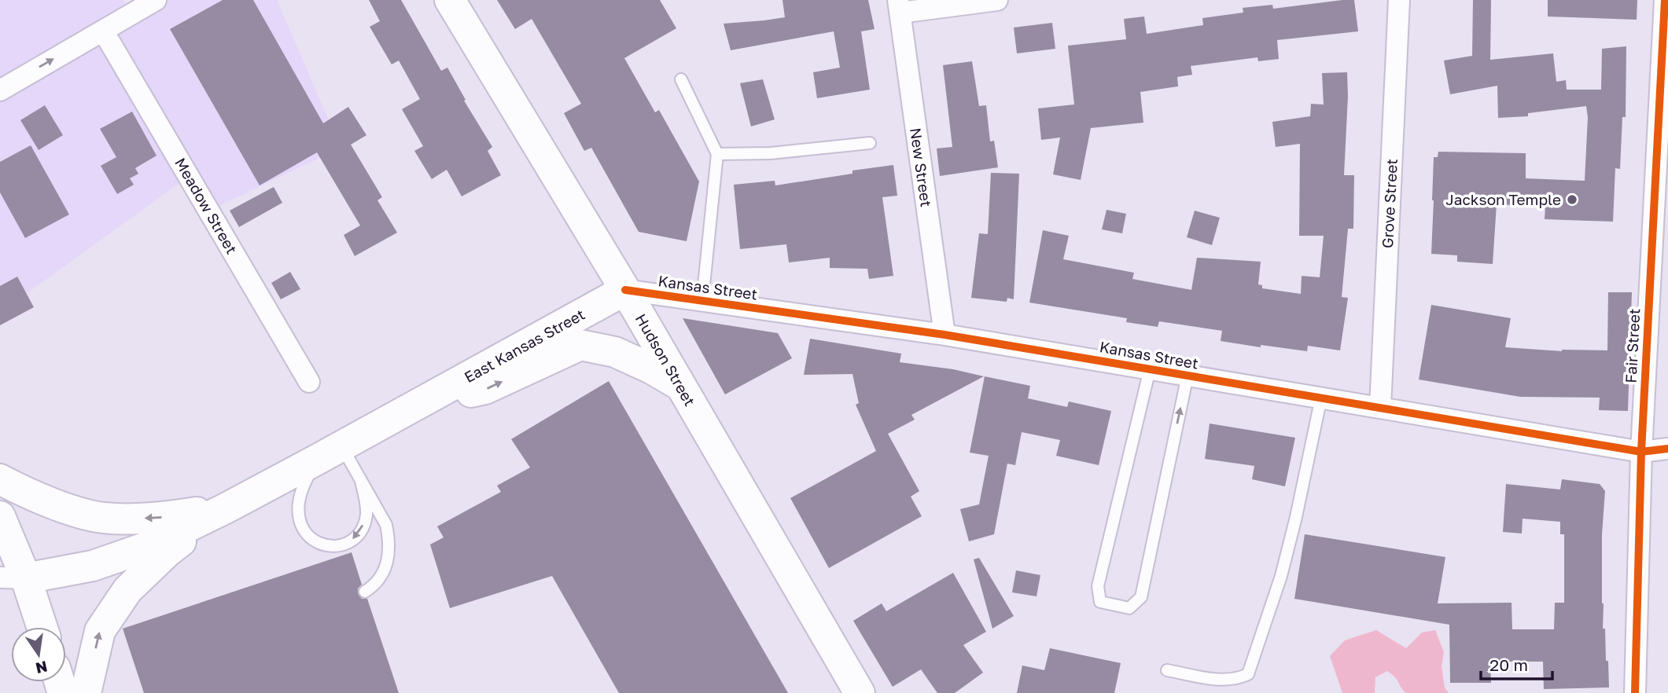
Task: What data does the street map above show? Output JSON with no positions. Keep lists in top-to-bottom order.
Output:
{
  "streets": {
    "main road": ["East Kansas Street", "Hudson Street"],
    "street": [
      "New Street",
      "Grove Street",
      "Meadow Street",
      "Kansas Street",
      "Fair Street"
    ]
  },
  "crossings": [
    ["New Street", "Kansas Street"],
    ["Grove Street", "Kansas Street"],
    ["Kansas Street", "East Kansas Street"],
    ["Kansas Street", "Fair Street"],
    ["Kansas Street", "Hudson Street"],
    ["East Kansas Street", "Hudson Street"]
  ],
  "places": ["Jackson Temple"],
  "scale_bar": "20 m",
  "north": "bottom"
}
